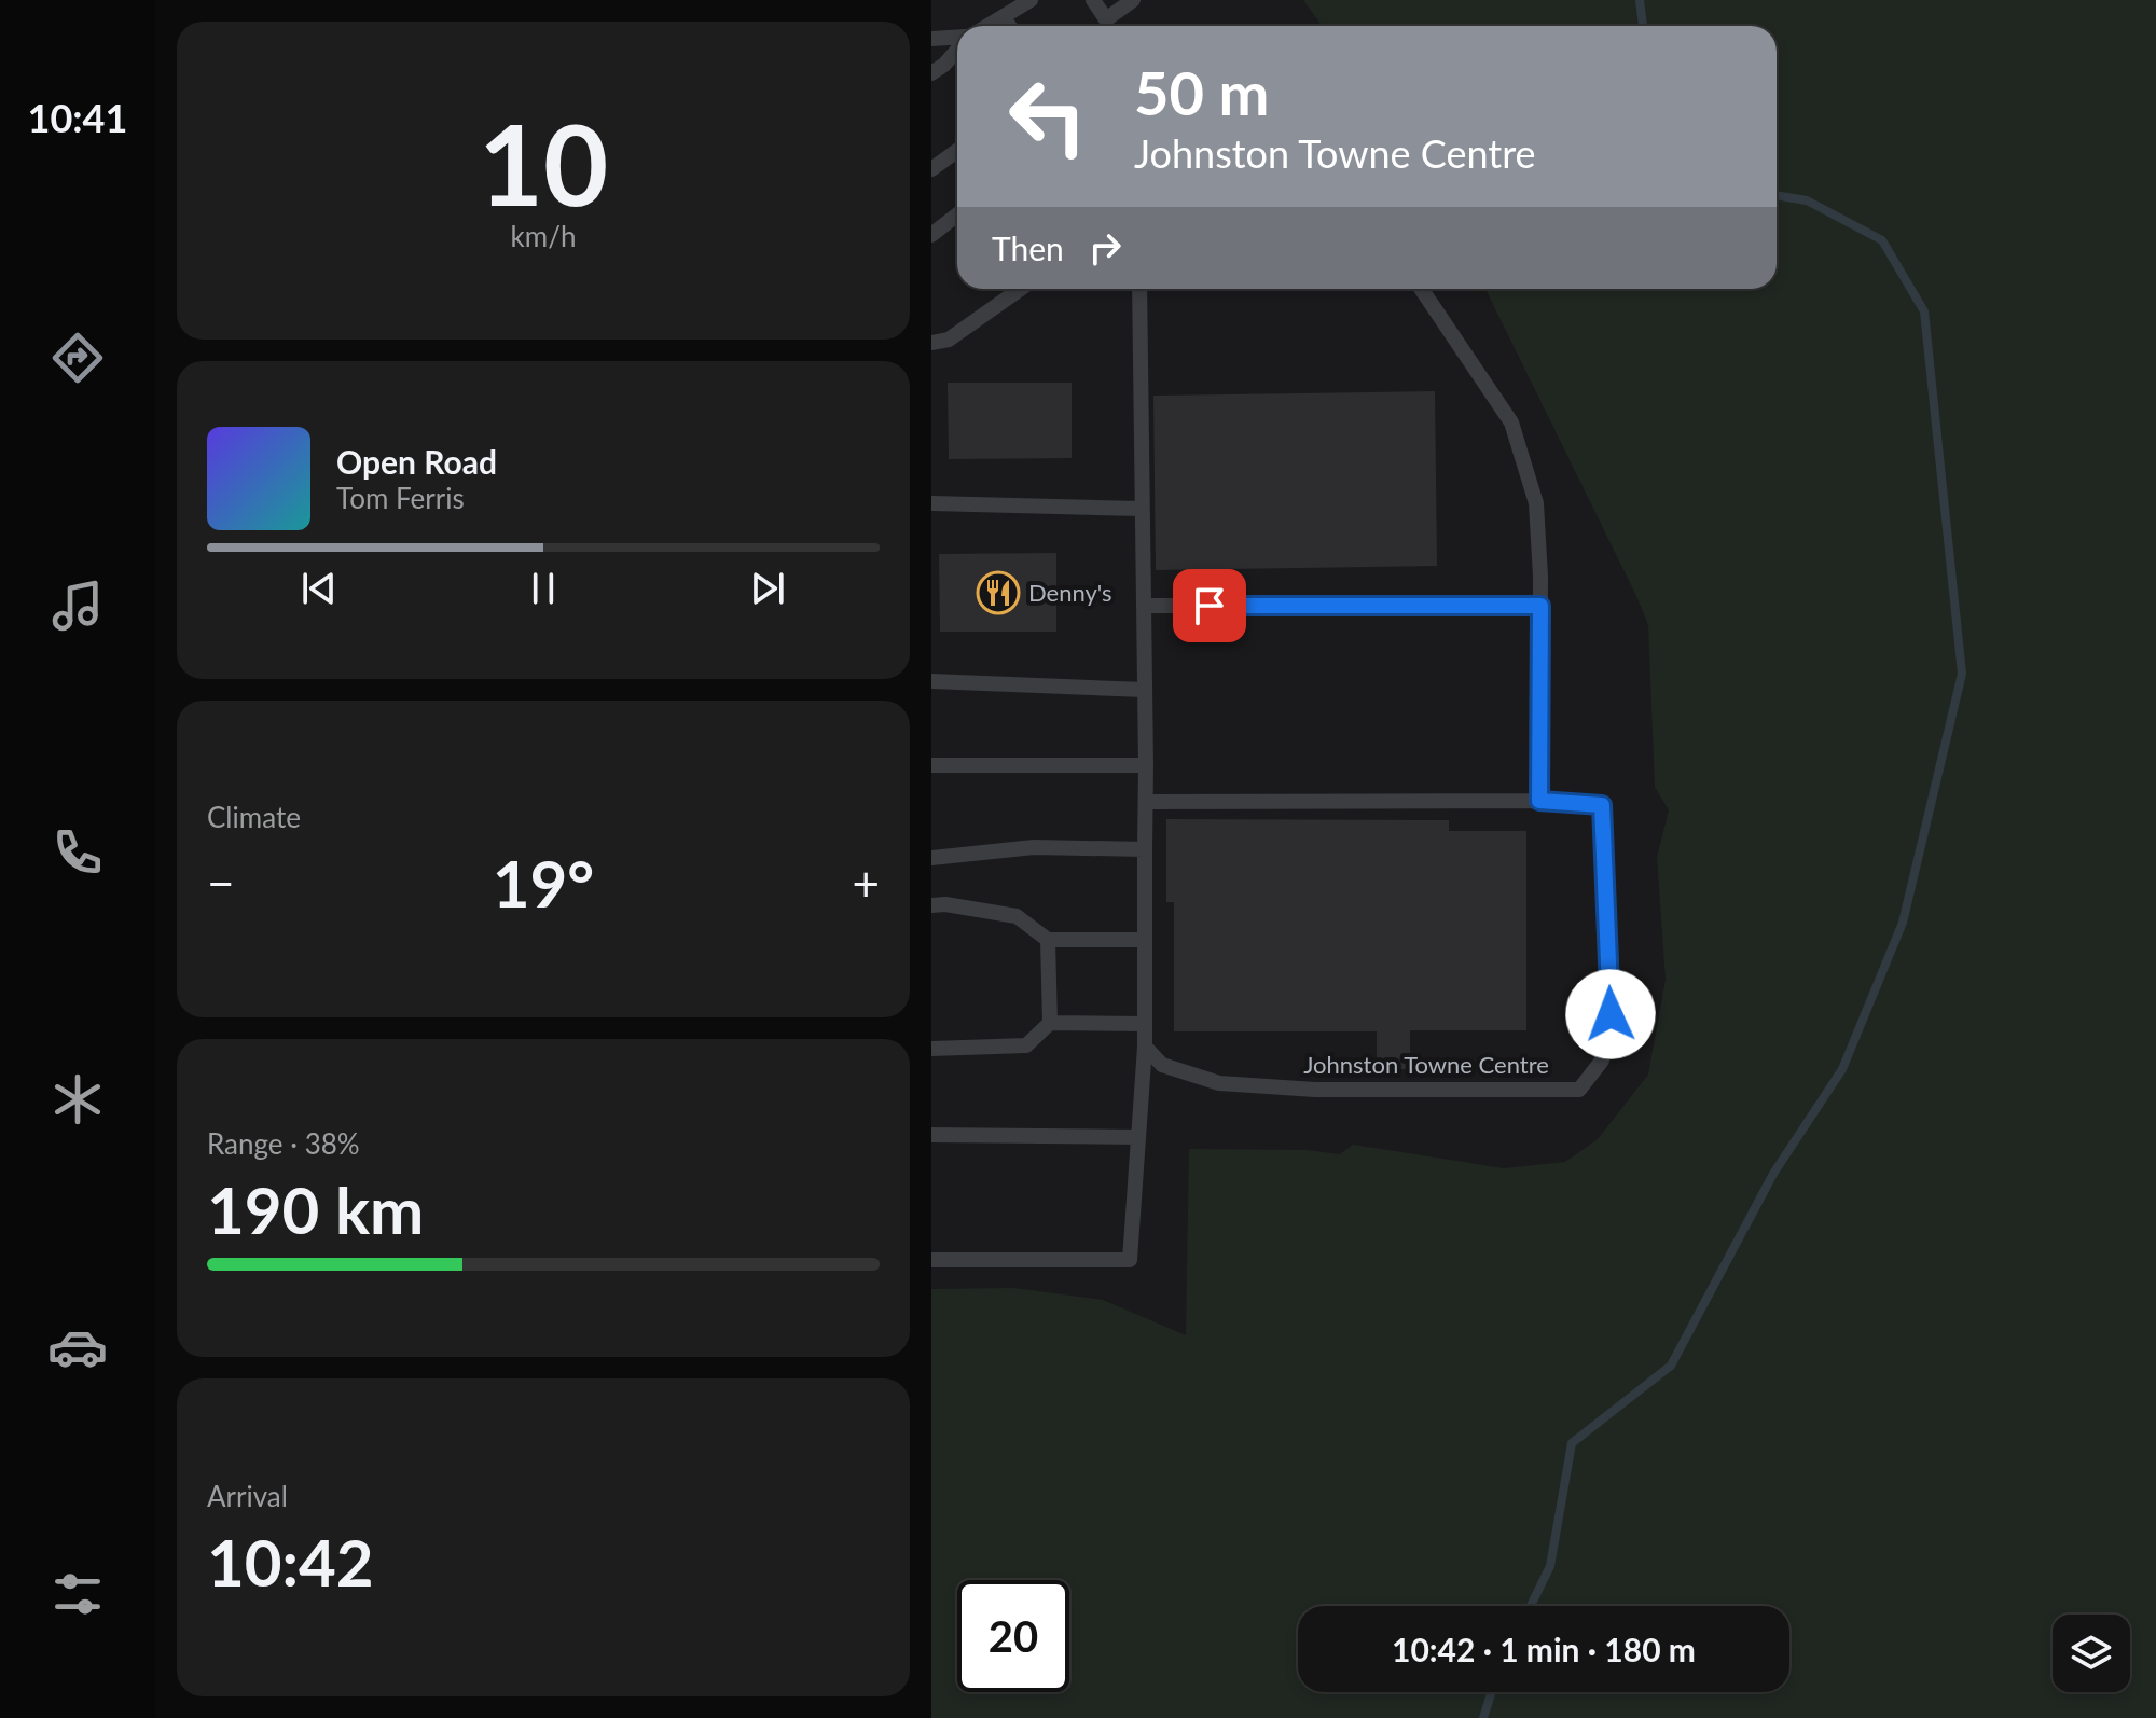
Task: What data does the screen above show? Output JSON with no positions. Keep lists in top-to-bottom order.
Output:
{
  "streets": {
    "lane": ["Johnston Towne Centre"]
  },
  "places": {
    "restaurant": ["Denny's"]
  },
  "page": {
    "tabs": "10:41",
    "tile": [
      ["10", "km/h"],
      "Climate",
      ["Range · 38%", "190 km"],
      ["Arrival", "10:42"]
    ],
    "turn": ["50 m", "Johnston Towne Centre"],
    "then": "Then",
    "song": ["Open Road", "Tom Ferris"],
    "heat": ["−", "19°", "+"],
    "limit": "20",
    "trip": "10:42 · 1 min · 180 m"
  }
}
